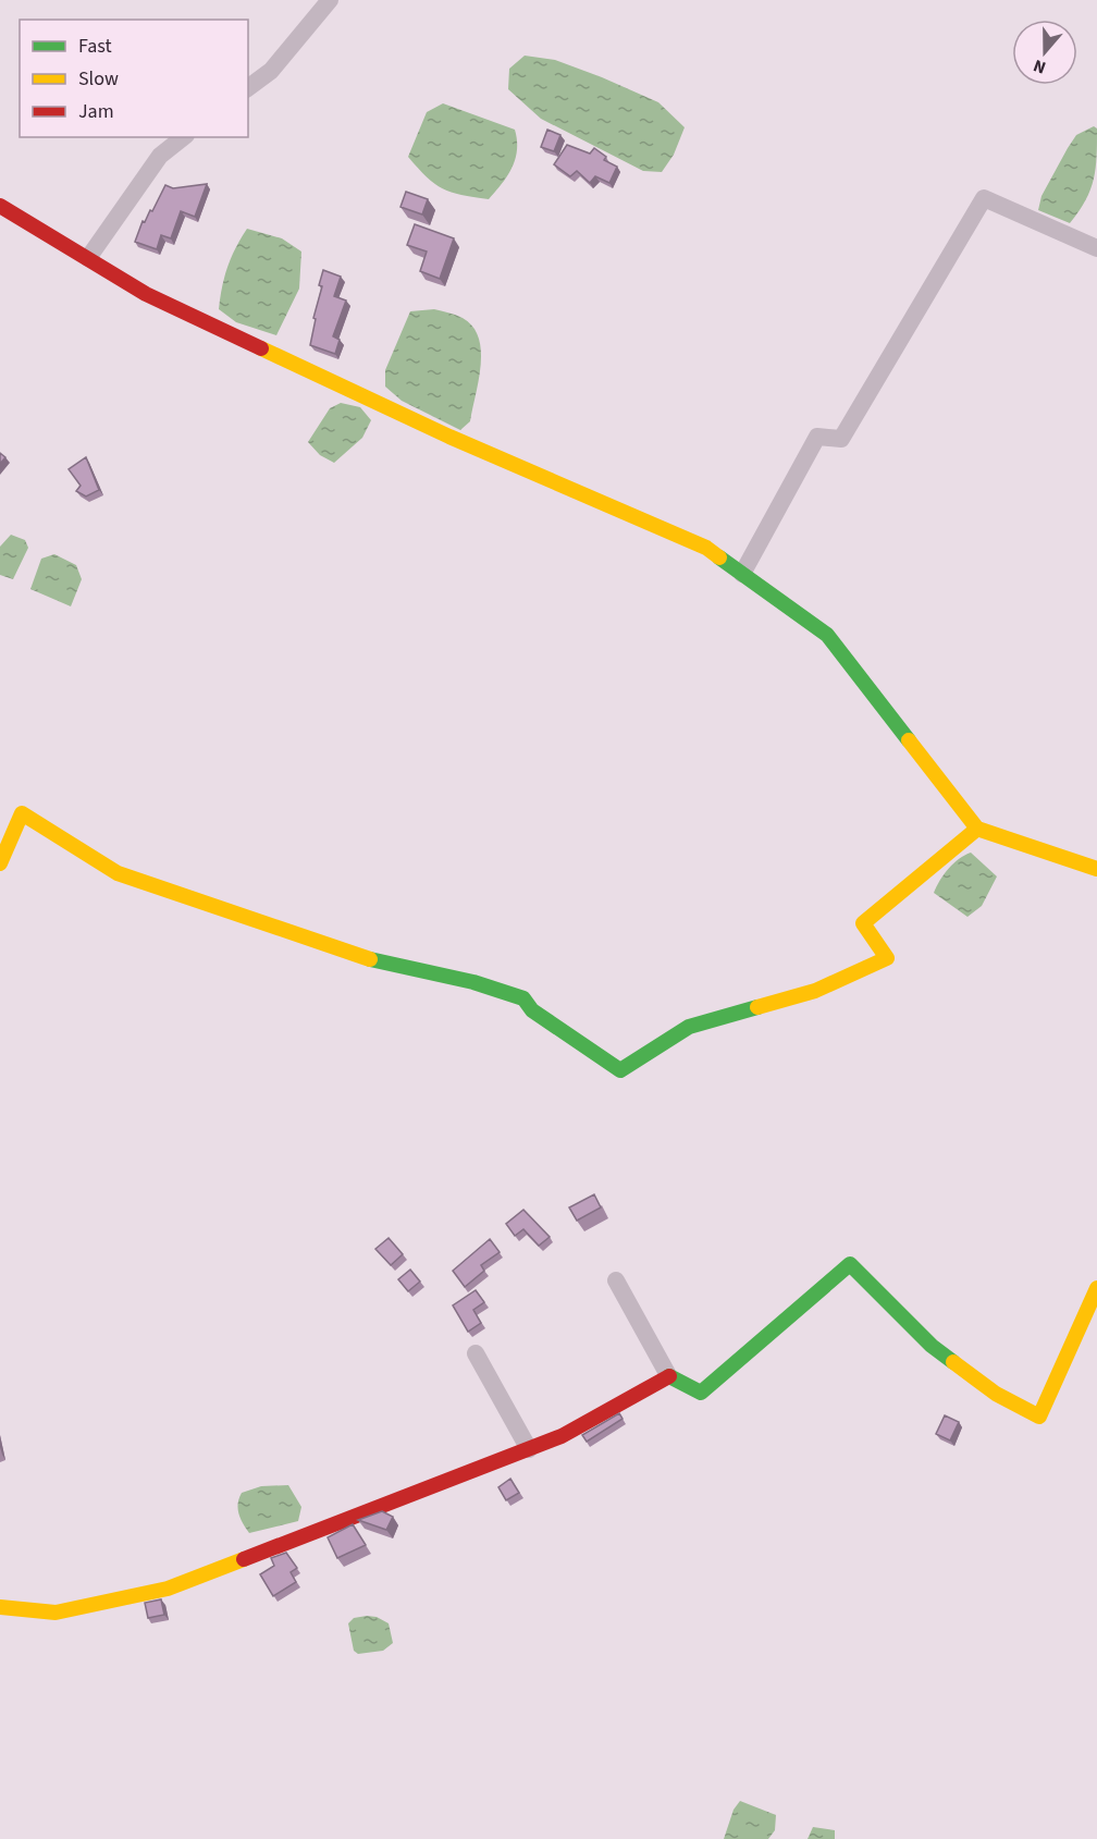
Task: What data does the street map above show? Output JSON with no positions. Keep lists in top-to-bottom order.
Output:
{
  "legend": ["Fast", "Slow", "Jam"],
  "north": "bottom"
}
